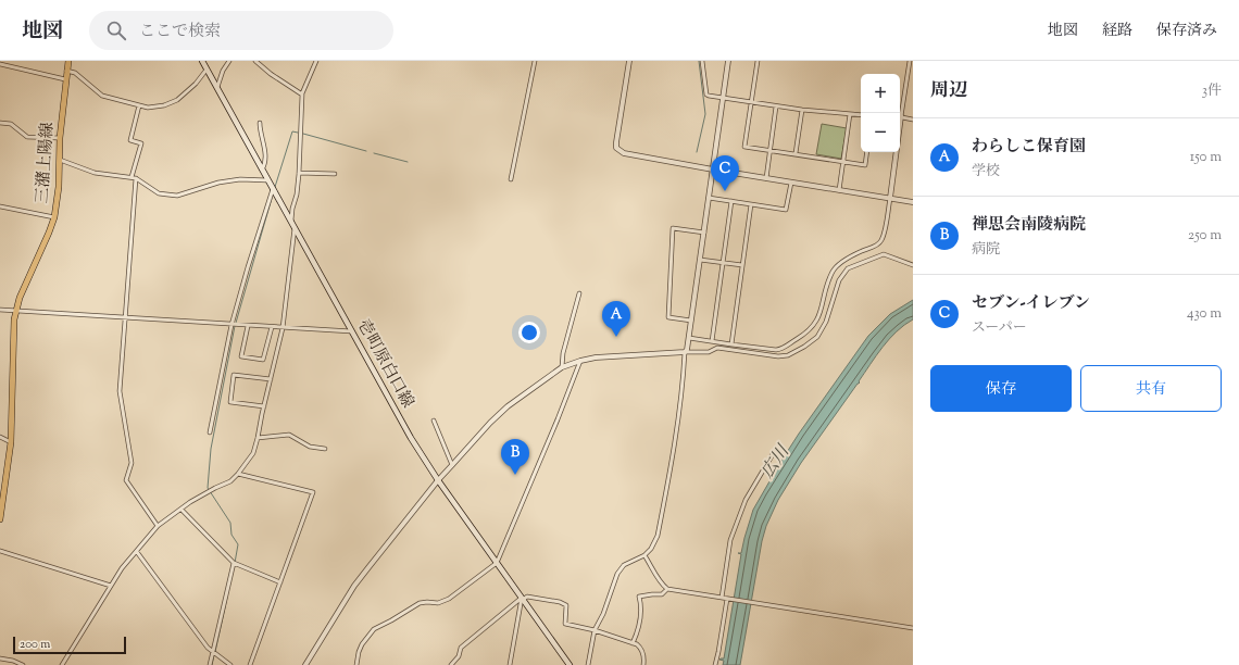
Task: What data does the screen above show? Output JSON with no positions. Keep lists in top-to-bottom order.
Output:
{
  "streets": {
    "main road": ["三潴上陽線", "壱町原白口線"]
  },
  "water": ["広川"],
  "scale_bar": "200 m",
  "page": {
    "header": "地図",
    "search": "ここで検索",
    "nav": ["地図", "経路", "保存済み"],
    "heading": ["周辺", "3件"],
    "map_buttons": ["+", "−"],
    "list": [
      {
        "mark": "A",
        "name": "わらしこ保育園",
        "note": "学校",
        "value": "150 m"
      },
      {
        "mark": "B",
        "name": "禅思会南陵病院",
        "note": "病院",
        "value": "250 m"
      },
      {
        "mark": "C",
        "name": "セブン-イレブン",
        "note": "スーパー",
        "value": "430 m"
      }
    ],
    "pins": ["C", "A", "B"],
    "buttons": ["保存", "共有"],
    "scale": "200 m"
  }
}
